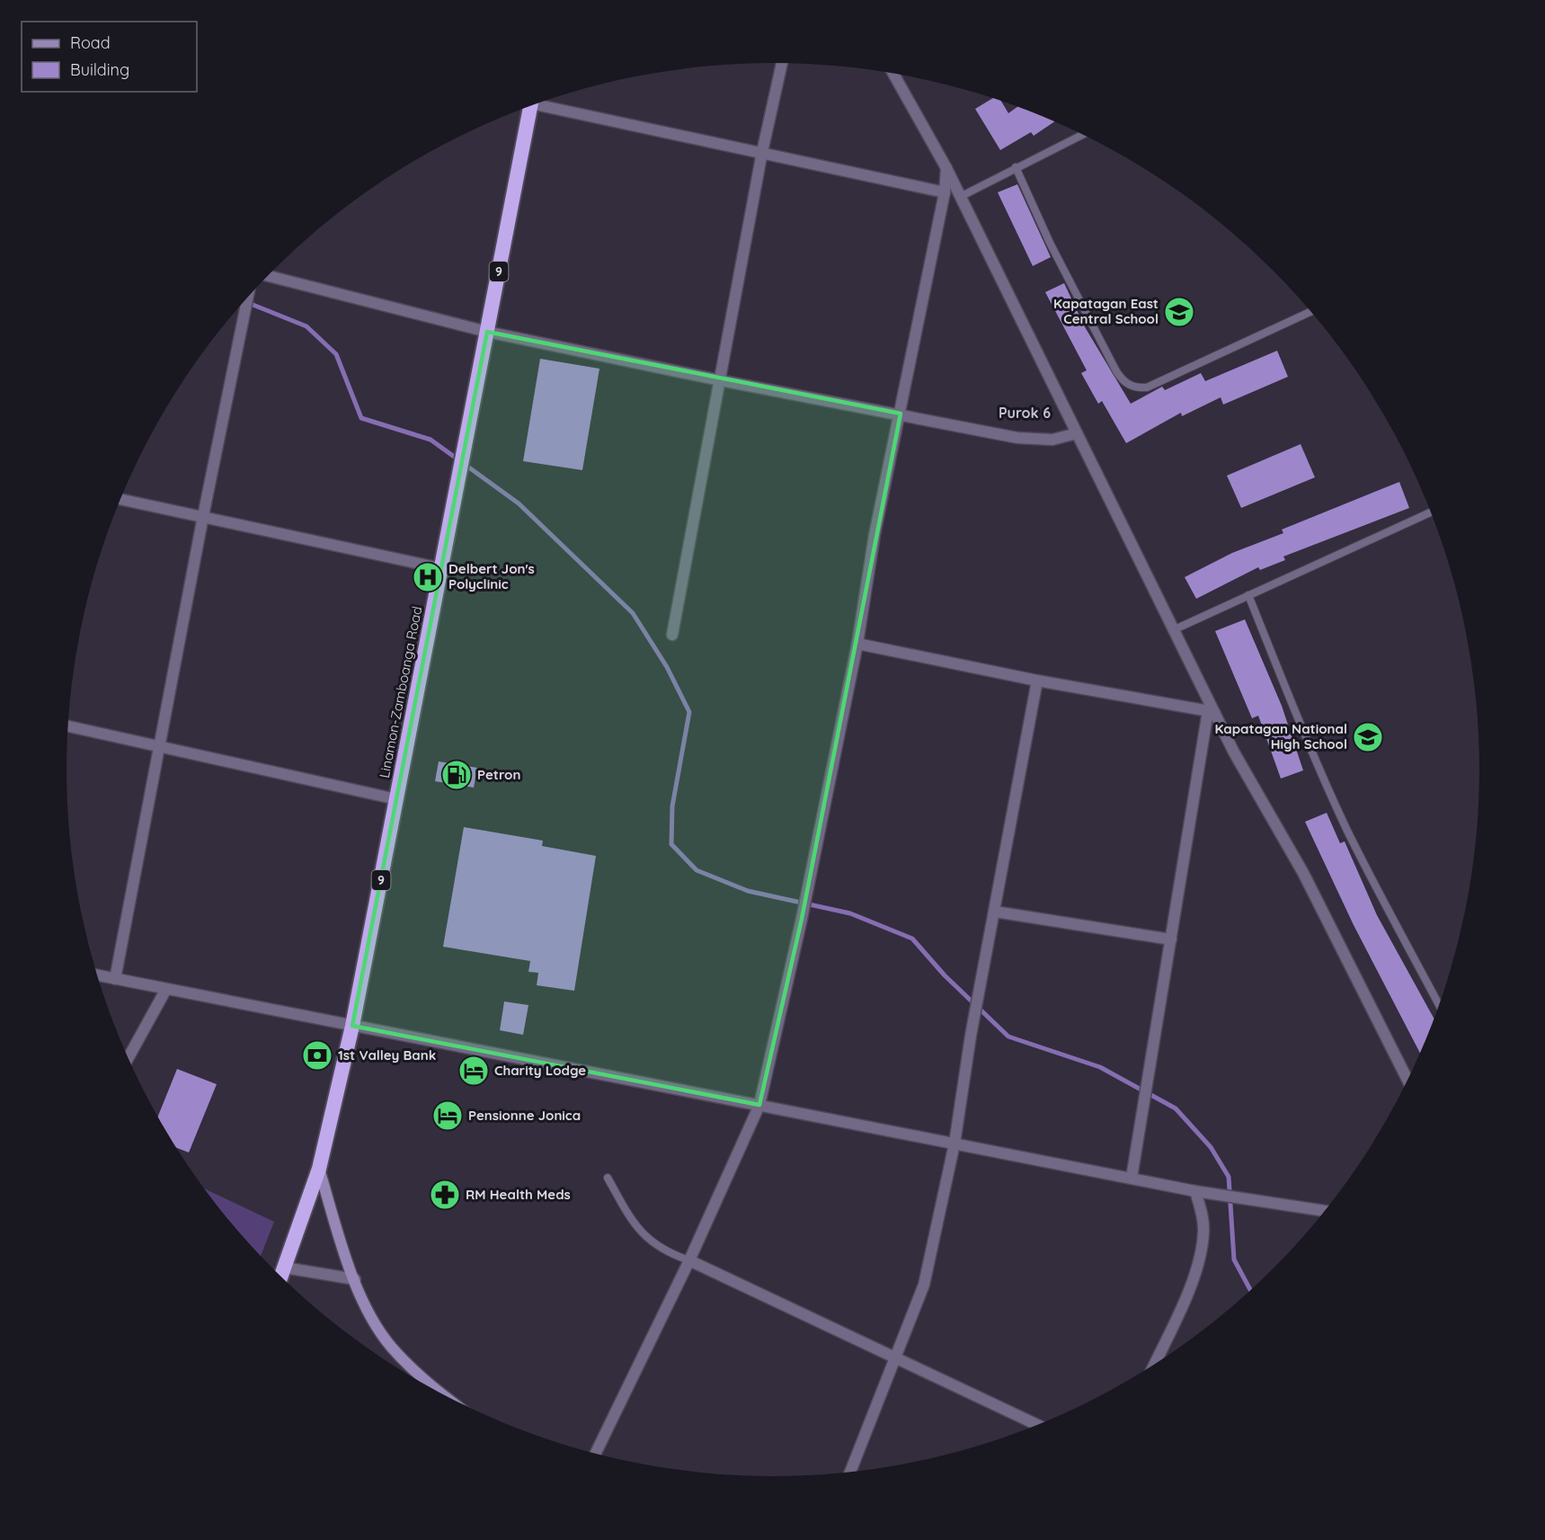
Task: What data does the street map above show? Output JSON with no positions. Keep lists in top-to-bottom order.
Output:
{
  "streets": {
    "highway": ["9", "Linamon-Zamboanga Road"]
  },
  "districts": ["Purok 6"],
  "places": {
    "school or university": ["Kapatagan East Central School", "Kapatagan National High School"],
    "hospital": ["Delbert Jon's Polyclinic"],
    "fuel station": ["Petron"],
    "bank": ["1st Valley Bank"],
    "hotel": ["Charity Lodge", "Pensionne Jonica"],
    "pharmacy": ["RM Health Meds"]
  },
  "legend": ["Road", "Building"]
}
